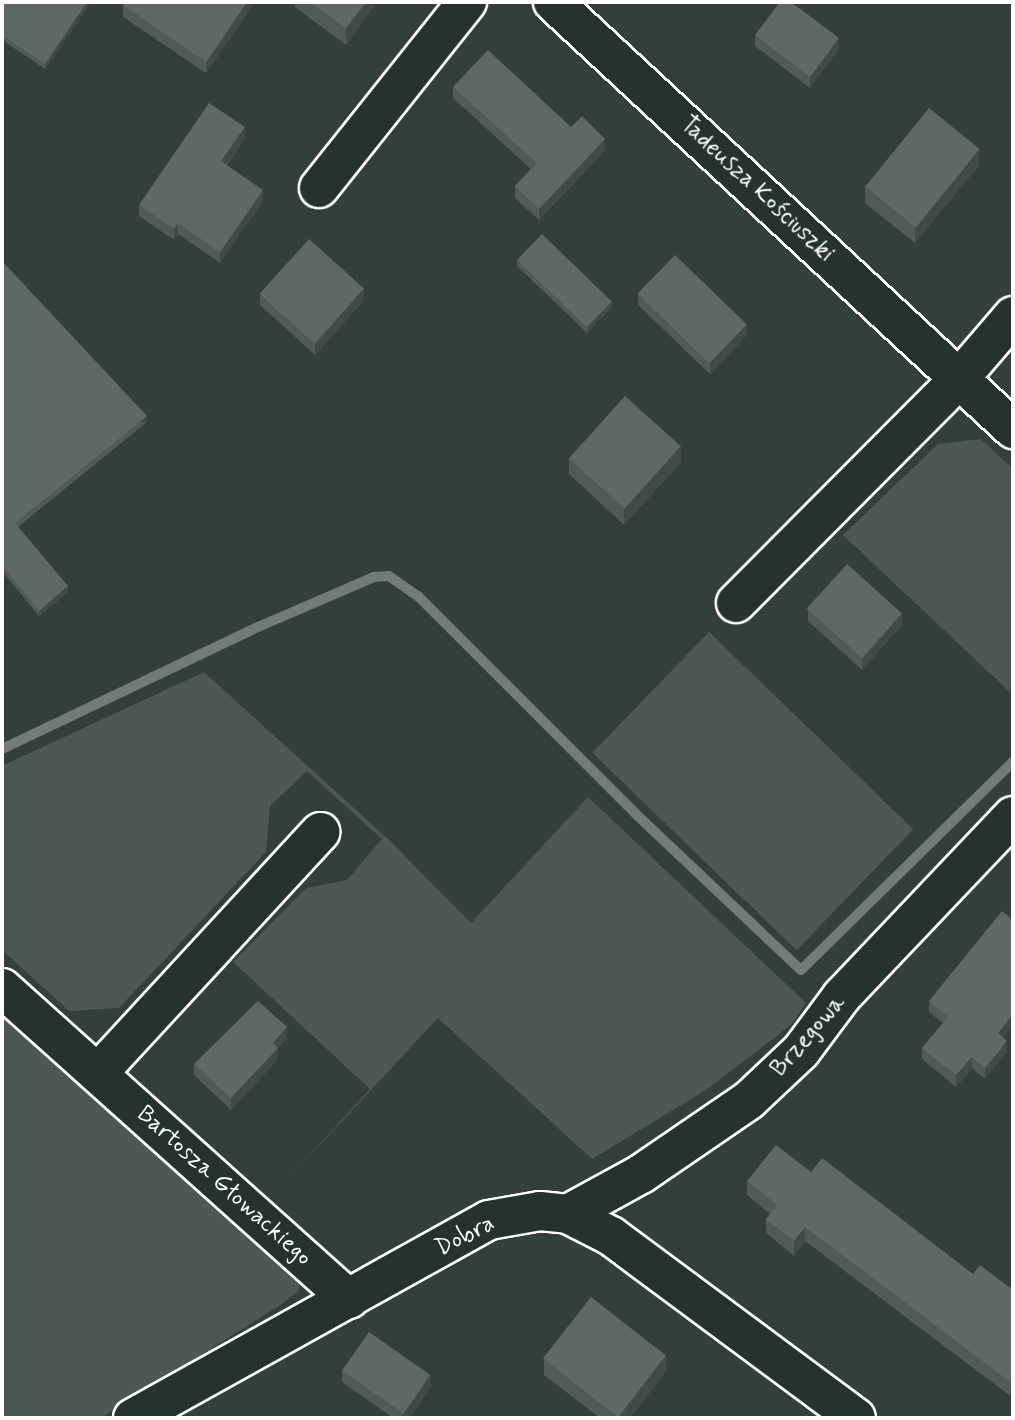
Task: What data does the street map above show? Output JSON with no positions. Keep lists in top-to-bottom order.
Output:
{
  "streets": {
    "street": [
      "Tadeusza Kościuszki",
      "Brzegowa",
      "Bartosza Głowackiego",
      "Dobra"
    ]
  },
  "crossings": [
    ["Brzegowa", "Dobra"],
    ["Bartosza Głowackiego", "Dobra"]
  ]
}
